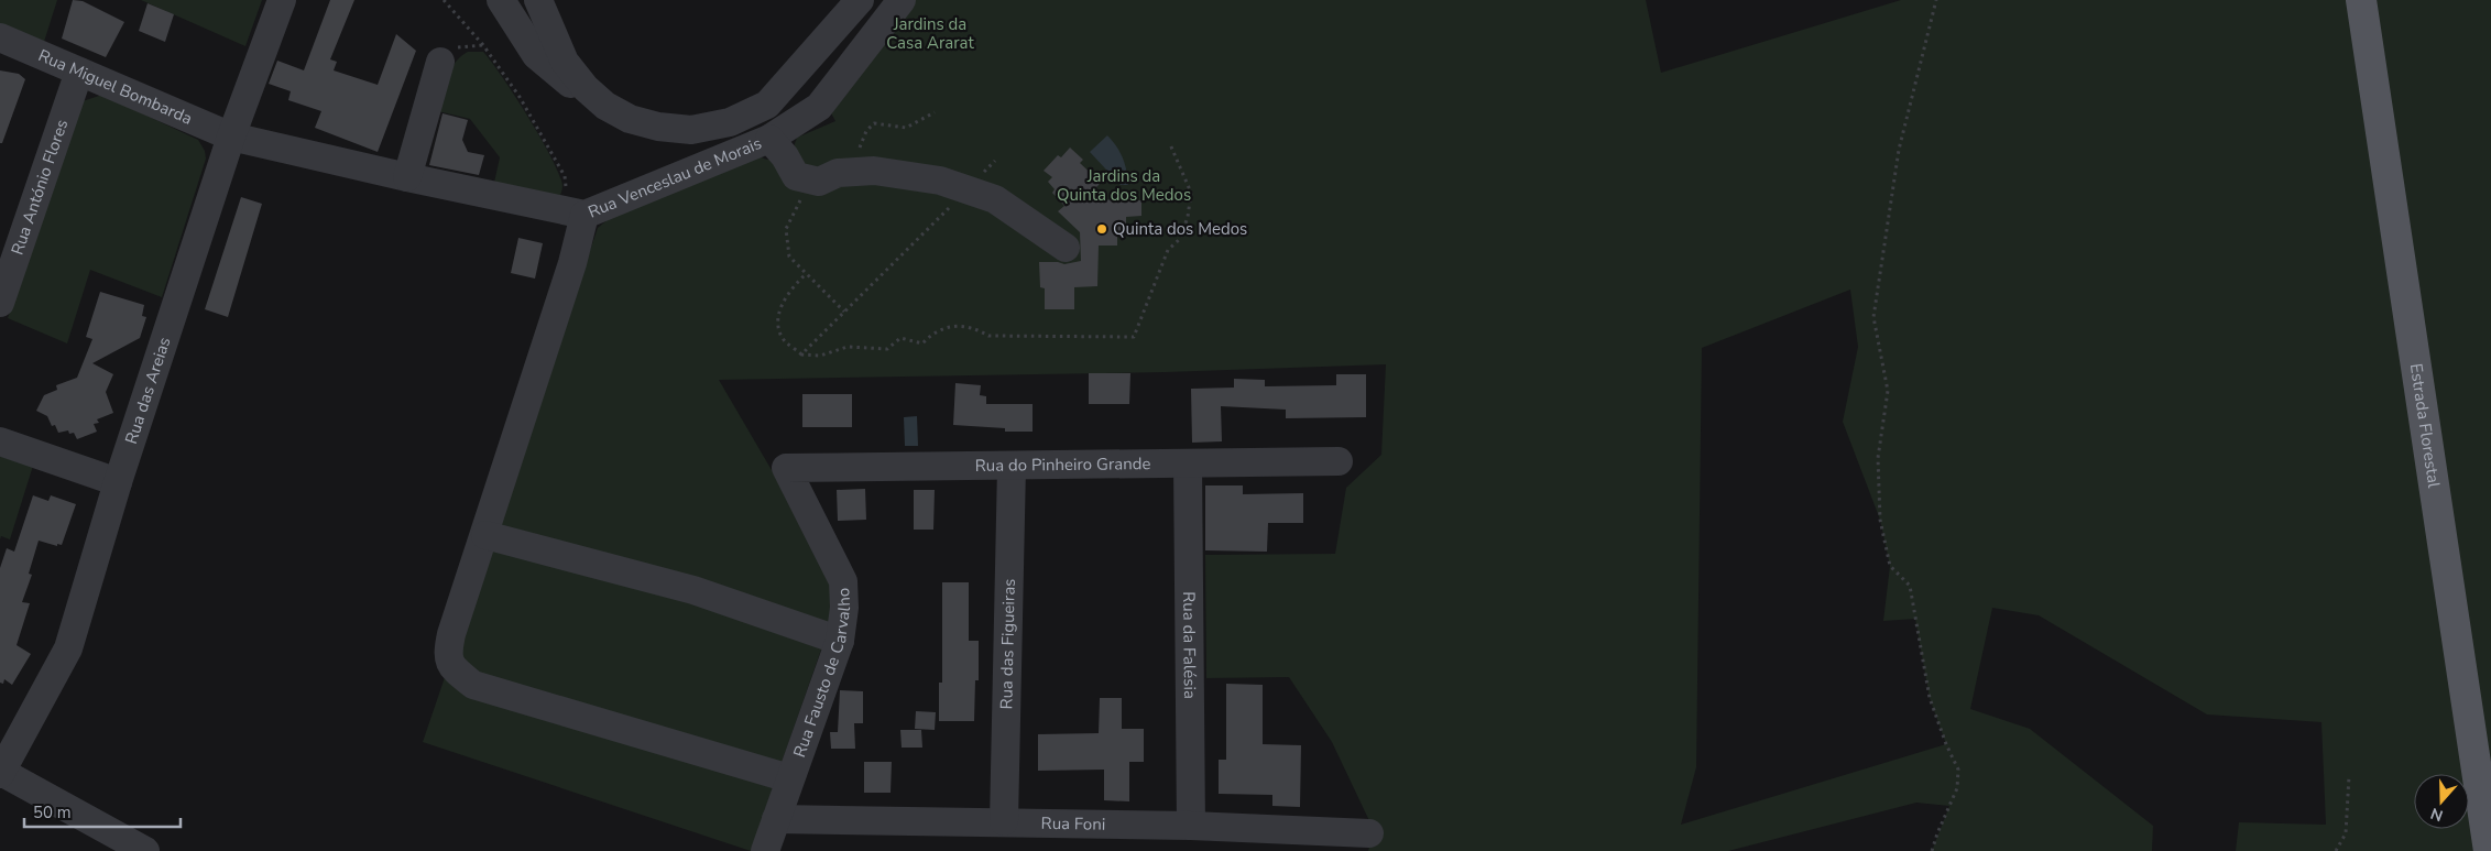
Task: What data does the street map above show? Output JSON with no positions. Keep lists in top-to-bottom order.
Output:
{
  "streets": {
    "main road": ["Estrada Florestal"],
    "street": [
      "Rua Miguel Bombarda",
      "Rua Venceslau de Morais",
      "Rua António Flores",
      "Rua das Areias",
      "Rua do Pinheiro Grande",
      "Rua das Figueiras",
      "Rua da Falésia",
      "Rua Fausto de Carvalho",
      "Rua Foni"
    ]
  },
  "crossings": [
    ["Rua Miguel Bombarda", "Rua Venceslau de Morais"],
    ["Rua Miguel Bombarda", "Rua António Flores"],
    ["Rua Miguel Bombarda", "Rua das Areias"],
    ["Rua Venceslau de Morais", "Rua das Areias"],
    ["Rua do Pinheiro Grande", "Rua das Figueiras"],
    ["Rua do Pinheiro Grande", "Rua da Falésia"],
    ["Rua do Pinheiro Grande", "Rua Fausto de Carvalho"],
    ["Rua das Figueiras", "Rua Foni"],
    ["Rua da Falésia", "Rua Foni"],
    ["Rua Fausto de Carvalho", "Rua Foni"]
  ],
  "parks": ["Jardins da Casa Ararat", "Jardins da Quinta dos Medos"],
  "places": ["Quinta dos Medos"],
  "scale_bar": "50 m",
  "north": "bottom"
}
